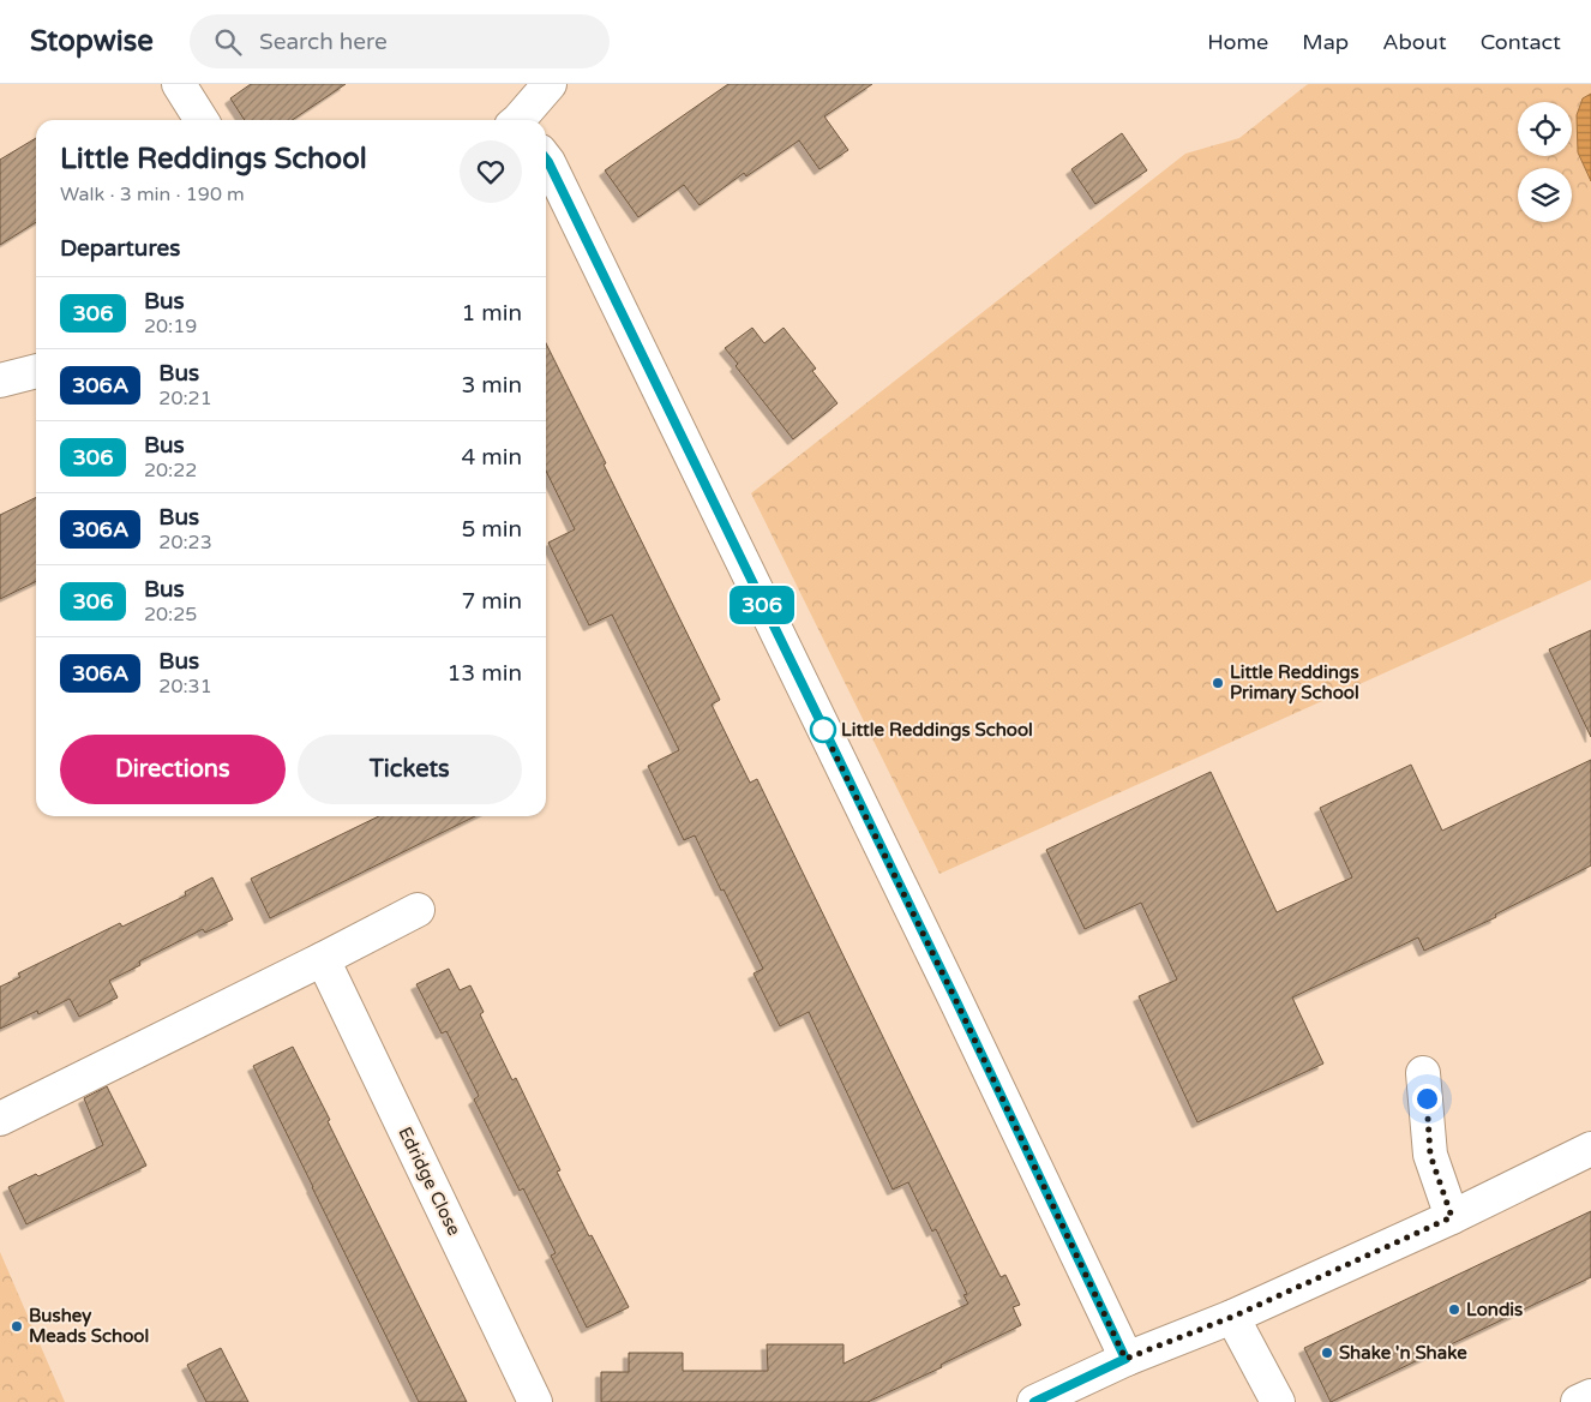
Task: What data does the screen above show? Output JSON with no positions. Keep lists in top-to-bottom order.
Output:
{
  "streets": {
    "street": ["Edridge Close"]
  },
  "places": [
    "Little Reddings Primary School",
    "Little Reddings School",
    "Londis",
    "Bushey Meads School",
    "Shake 'n Shake"
  ],
  "lines": ["bus line 306"],
  "page": {
    "header": "Stopwise",
    "search": "Search here",
    "nav": [
      "Home",
      "Map",
      "About",
      "Contact"
    ],
    "on_map": "306",
    "heading": [
      ["Little Reddings School", "Walk · 3 min · 190 m"],
      "Departures"
    ],
    "list": [
      {
        "mark": "306",
        "name": "Bus",
        "note": "20:19",
        "value": "1 min"
      },
      {
        "mark": "306A",
        "name": "Bus",
        "note": "20:21",
        "value": "3 min"
      },
      {
        "mark": "306",
        "name": "Bus",
        "note": "20:22",
        "value": "4 min"
      },
      {
        "mark": "306A",
        "name": "Bus",
        "note": "20:23",
        "value": "5 min"
      },
      {
        "mark": "306",
        "name": "Bus",
        "note": "20:25",
        "value": "7 min"
      },
      {
        "mark": "306A",
        "name": "Bus",
        "note": "20:31",
        "value": "13 min"
      }
    ],
    "buttons": ["Directions", "Tickets"]
  }
}
